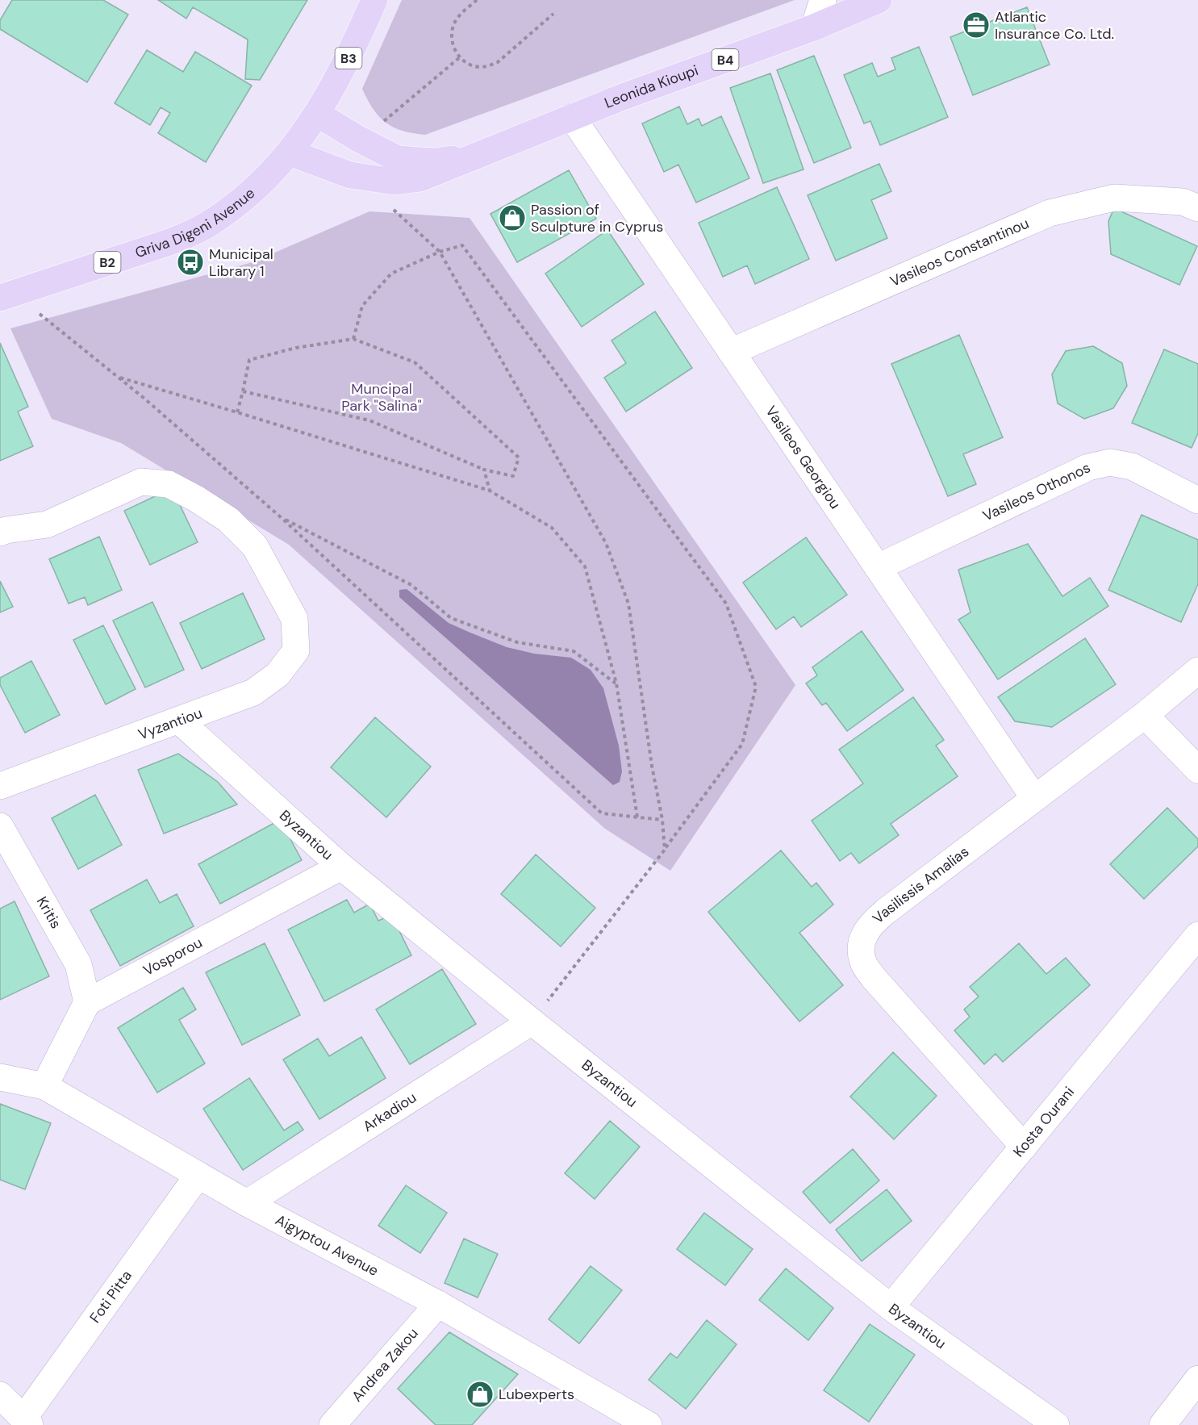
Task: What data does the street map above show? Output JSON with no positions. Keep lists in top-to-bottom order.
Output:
{
  "streets": {
    "main road": [
      "B3",
      "B4",
      "Leonida Kioupi",
      "Griva Digeni Avenue",
      "B2"
    ],
    "street": [
      "Vasileos Constantinou",
      "Vasileos Georgiou",
      "Vasileos Othonos",
      "Vyzantiou",
      "Byzantiou",
      "Vasilissis Amalias",
      "Kritis",
      "Vosporou",
      "Arkadiou",
      "Kosta Ourani",
      "Aigyptou Avenue",
      "Foti Pitta",
      "Andrea Zakou"
    ]
  },
  "crossings": [
    ["B3", "Leonida Kioupi"],
    ["B3", "B2"],
    ["Leonida Kioupi", "Griva Digeni Avenue"],
    ["Leonida Kioupi", "B2"],
    ["Leonida Kioupi", "Vasileos Georgiou"],
    ["Griva Digeni Avenue", "B2"],
    ["Vasileos Constantinou", "Vasileos Georgiou"],
    ["Vasileos Georgiou", "Vasileos Othonos"],
    ["Vasileos Georgiou", "Vasilissis Amalias"],
    ["Vyzantiou", "Byzantiou"],
    ["Byzantiou", "Vosporou"],
    ["Byzantiou", "Arkadiou"],
    ["Byzantiou", "Kosta Ourani"],
    ["Vasilissis Amalias", "Kosta Ourani"],
    ["Kritis", "Vosporou"],
    ["Arkadiou", "Aigyptou Avenue"],
    ["Aigyptou Avenue", "Foti Pitta"],
    ["Aigyptou Avenue", "Andrea Zakou"]
  ],
  "parks": ["Muncipal Park \"Salina\""],
  "places": {
    "office": ["Atlantic Insurance Co. Ltd."],
    "shop": ["Passion of Sculpture in Cyprus", "Lubexperts"],
    "bus stop": ["Municipal Library 1"]
  }
}
